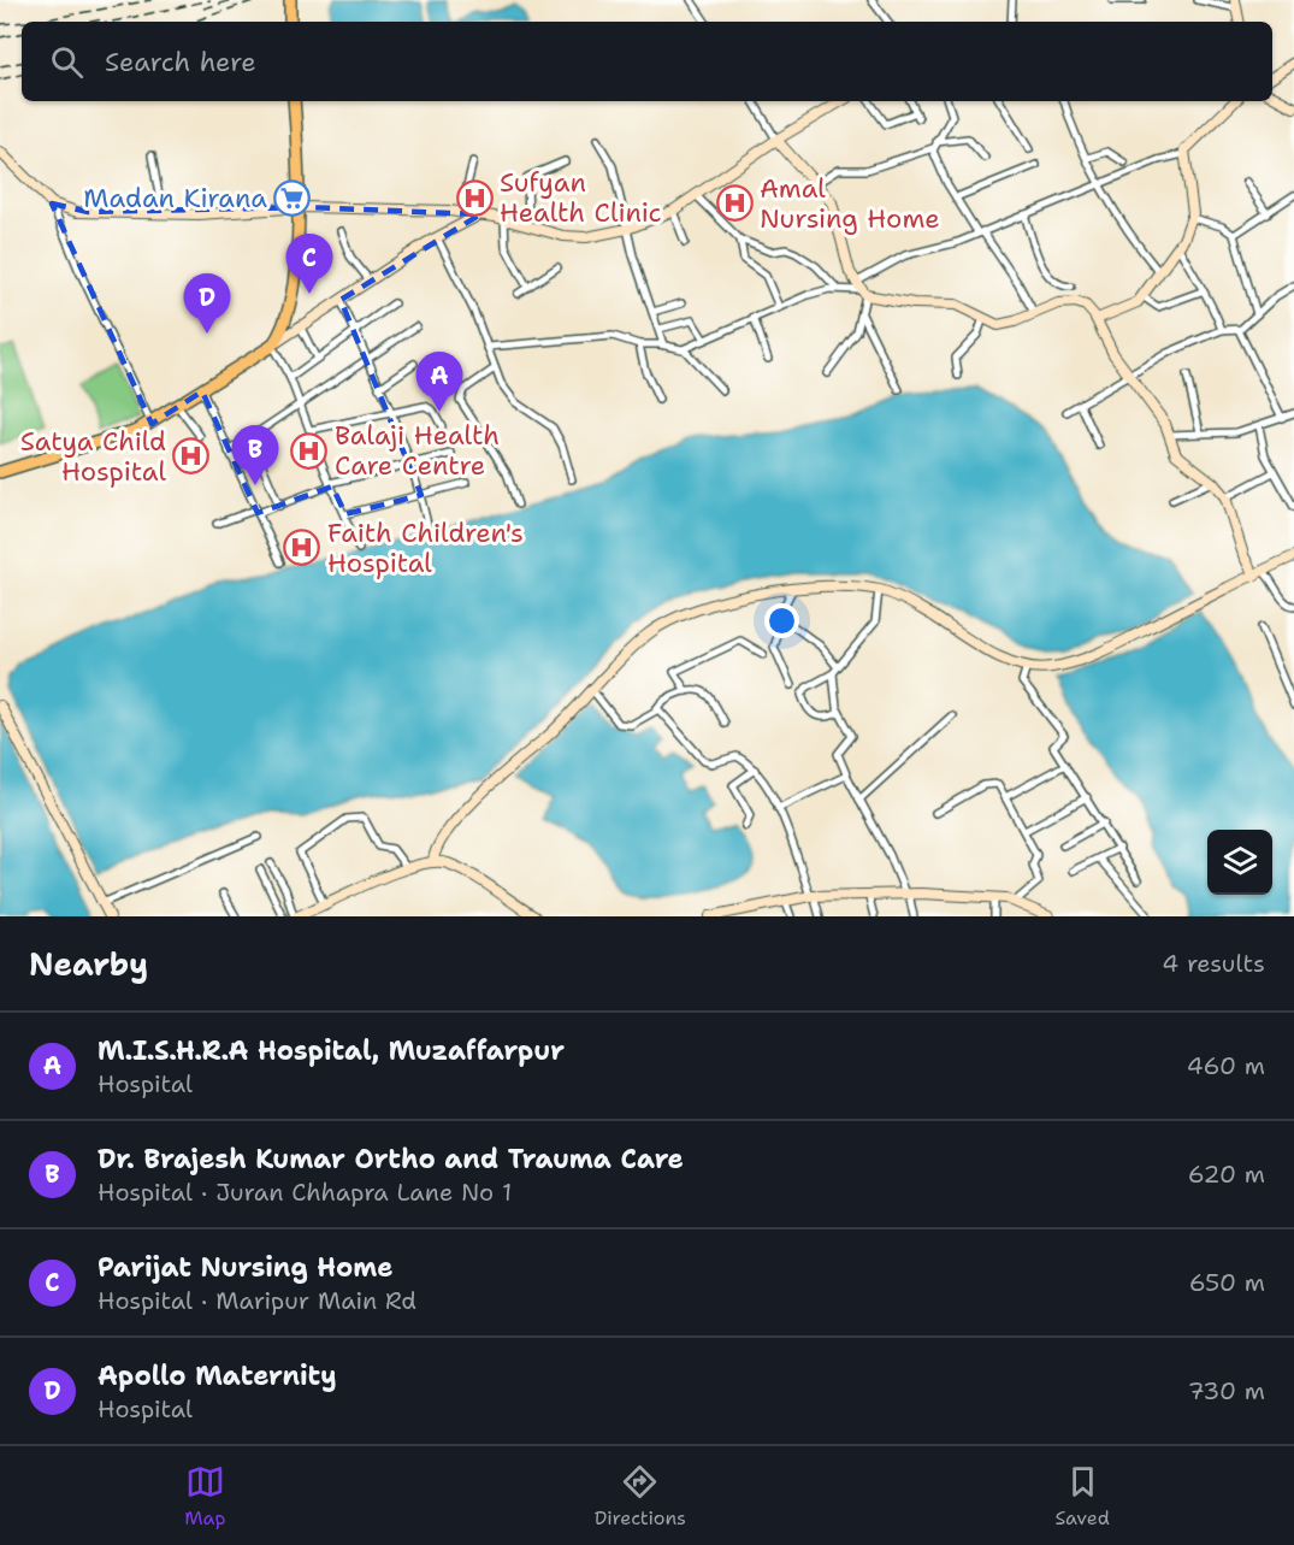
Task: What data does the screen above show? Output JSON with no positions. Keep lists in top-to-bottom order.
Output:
{
  "places": {
    "supermarket": ["Madan Kirana"],
    "hospital": [
      "Sufyan Health Clinic",
      "Amal Nursing Home",
      "Balaji Health Care Centre",
      "Satya Child Hospital",
      "Faith Children's Hospital"
    ]
  },
  "page": {
    "search": "Search here",
    "pins": [
      "C",
      "D",
      "A",
      "B"
    ],
    "heading": ["Nearby", "4 results"],
    "list": [
      {
        "mark": "A",
        "name": "M.I.S.H.R.A Hospital, Muzaffarpur",
        "note": "Hospital",
        "value": "460 m"
      },
      {
        "mark": "B",
        "name": "Dr. Brajesh Kumar Ortho and Trauma Care",
        "note": "Hospital · Juran Chhapra Lane No 1",
        "value": "620 m"
      },
      {
        "mark": "C",
        "name": "Parijat Nursing Home",
        "note": "Hospital · Maripur Main Rd",
        "value": "650 m"
      },
      {
        "mark": "D",
        "name": "Apollo Maternity",
        "note": "Hospital",
        "value": "730 m"
      }
    ],
    "nav": ["Map", "Directions", "Saved"]
  }
}
